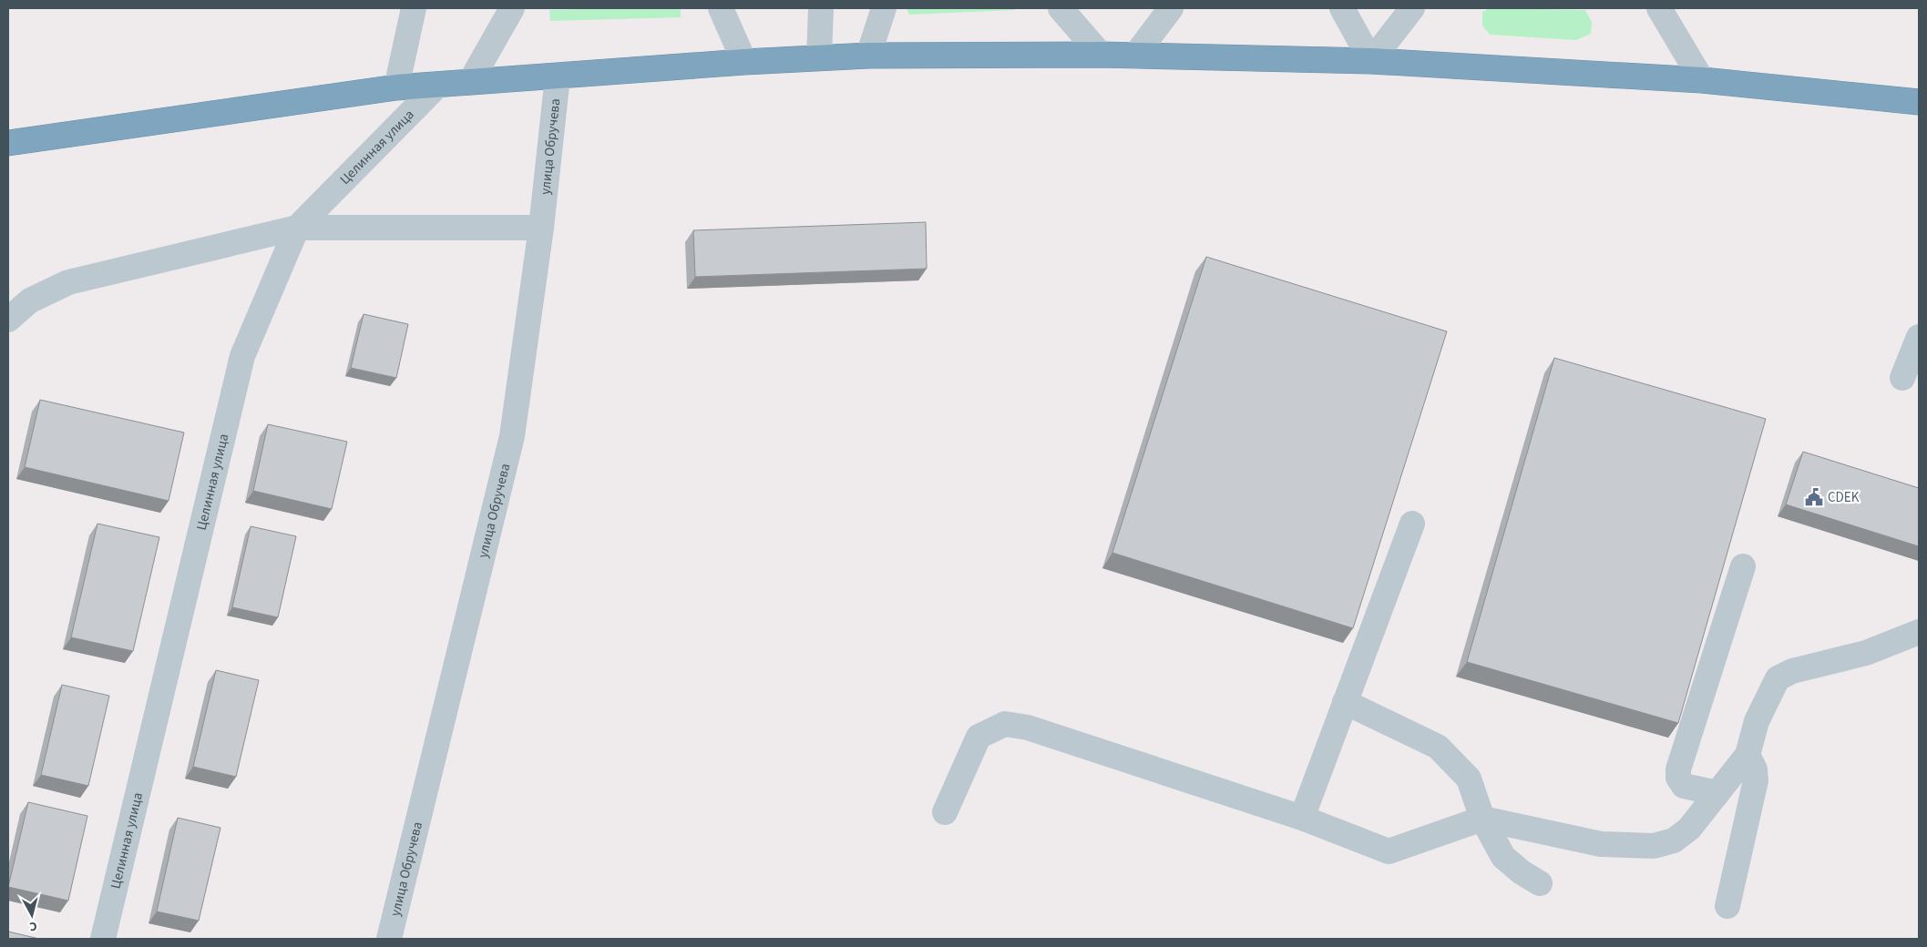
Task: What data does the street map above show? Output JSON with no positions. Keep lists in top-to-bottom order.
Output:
{
  "streets": {
    "street": ["Целинная улица", "улица Обручева"]
  },
  "places": {
    "public building": ["CDEK"]
  },
  "north": "bottom"
}
